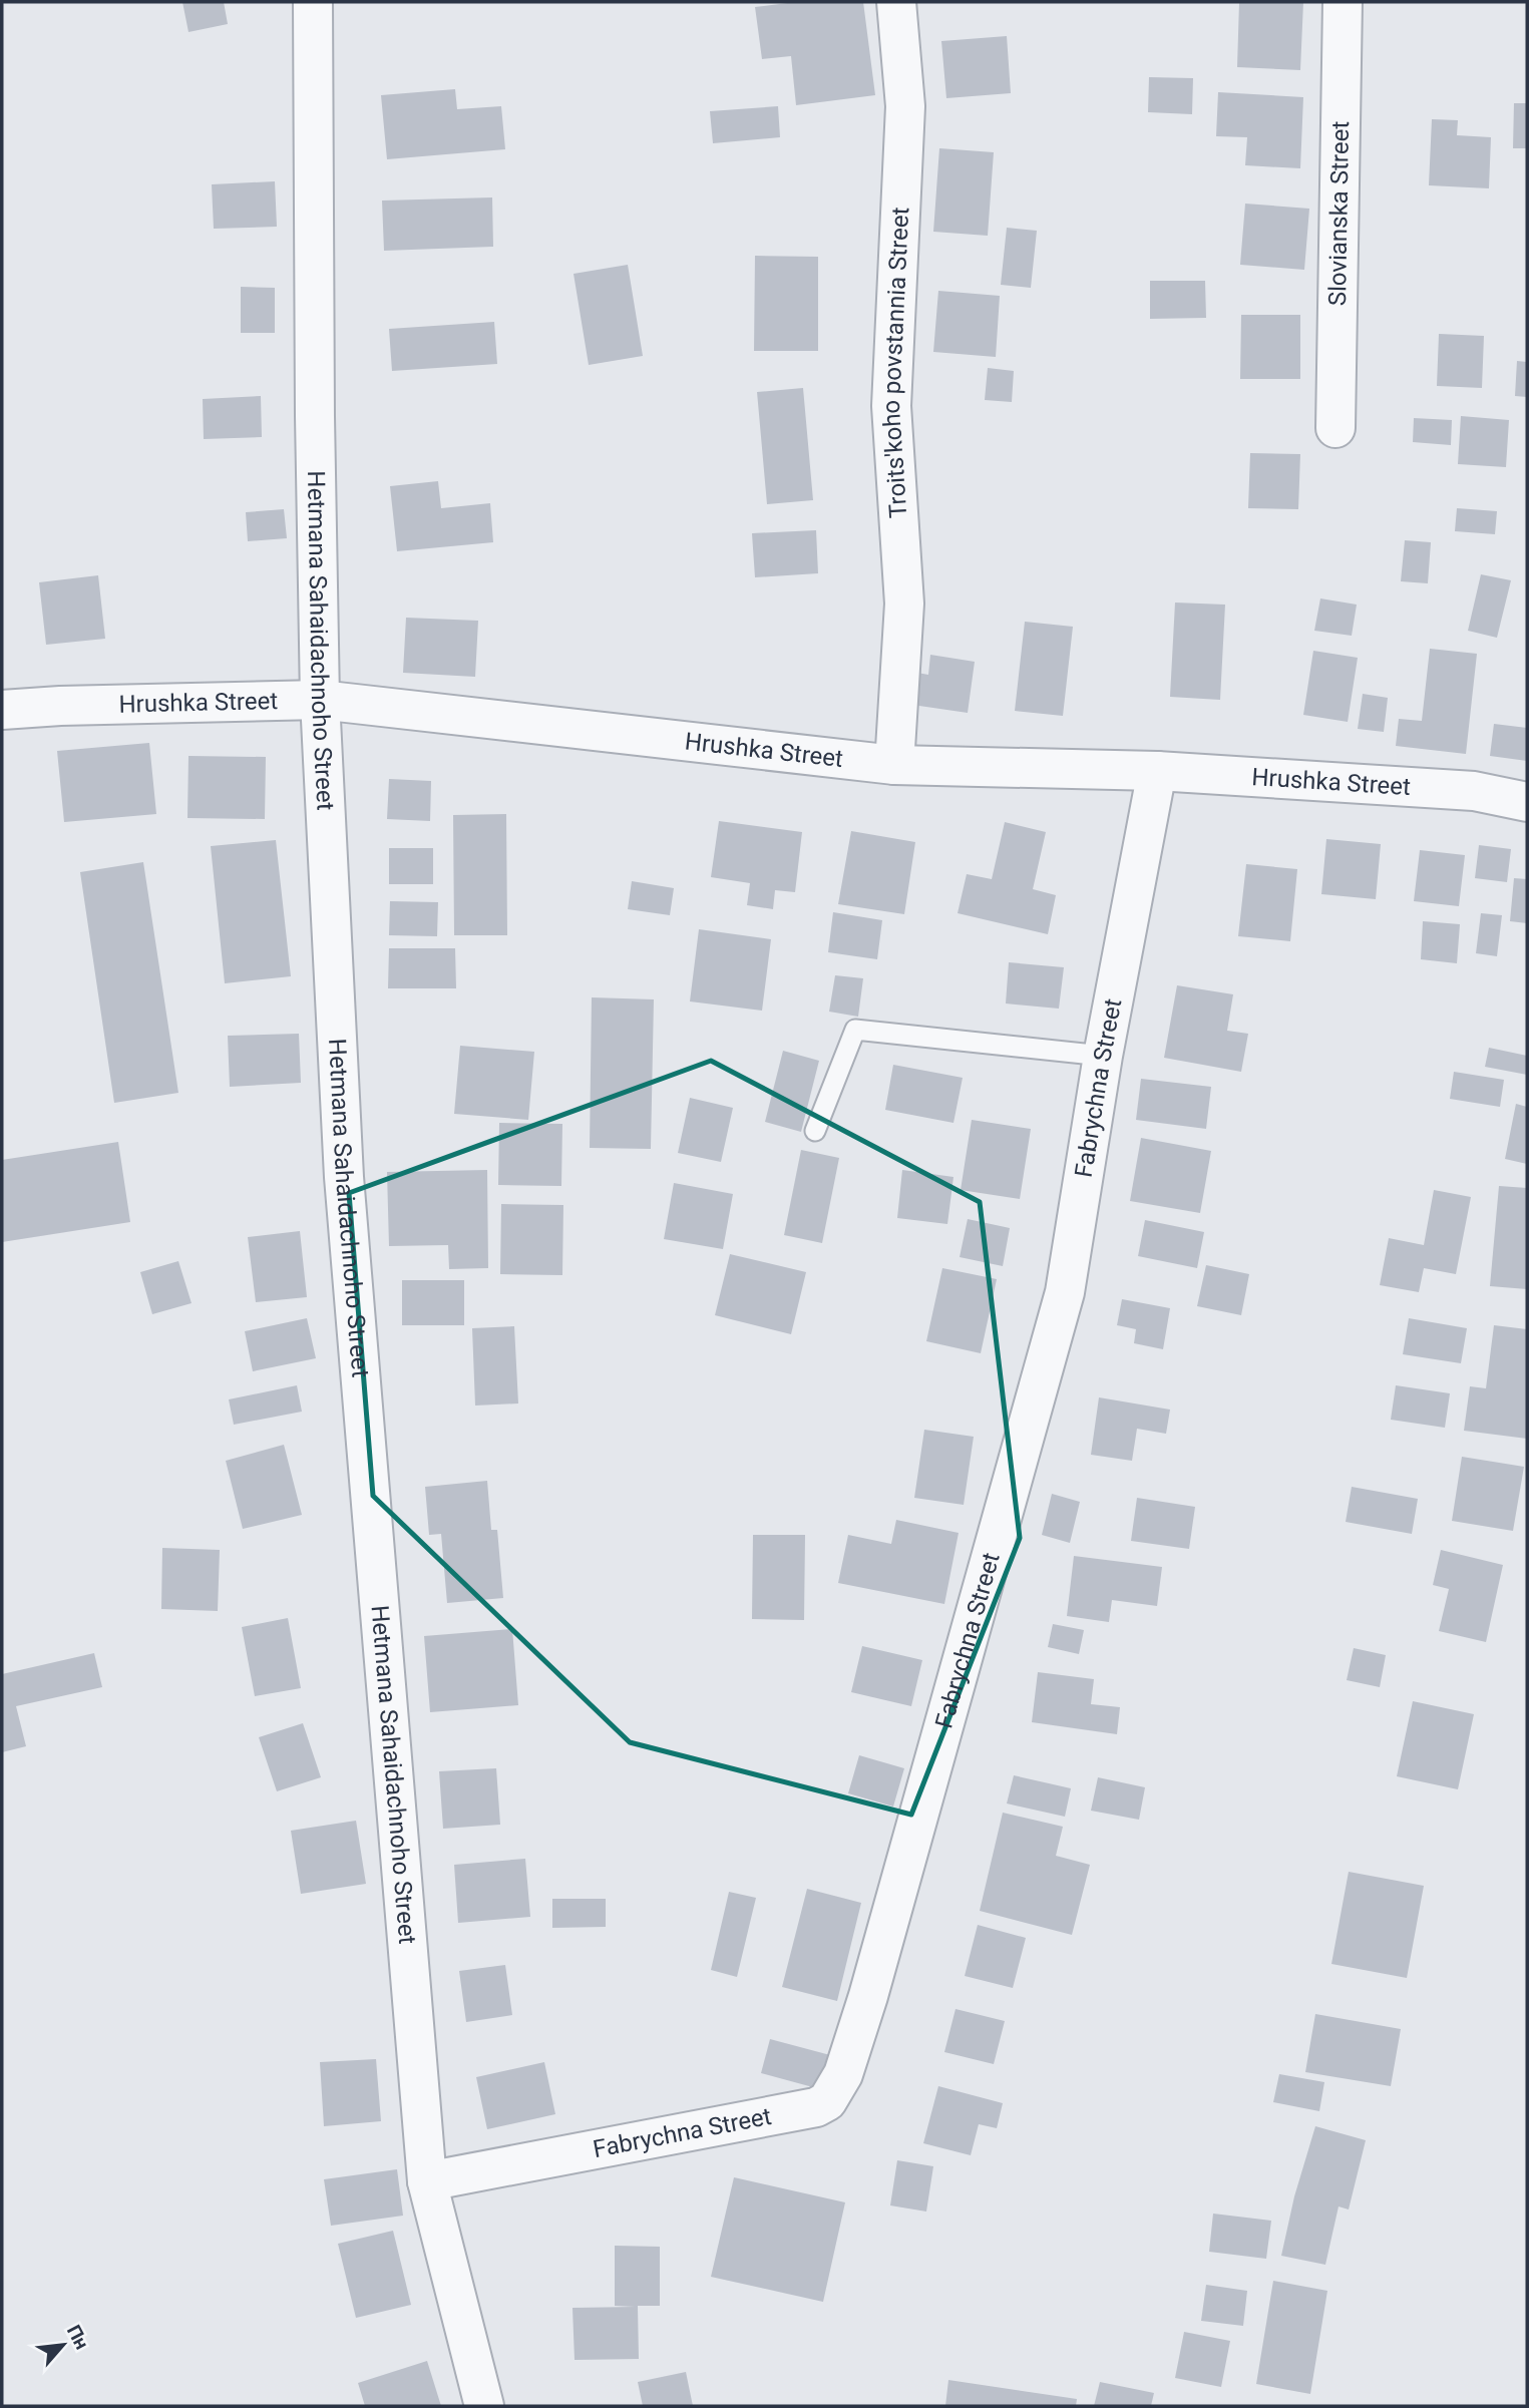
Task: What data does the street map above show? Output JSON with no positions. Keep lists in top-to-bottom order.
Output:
{
  "streets": {
    "street": [
      "Slovianska Street",
      "Troits'koho povstannia Street",
      "Hetmana Sahaidachnoho Street",
      "Hrushka Street",
      "Fabrychna Street"
    ]
  },
  "crossings": [
    ["Troits'koho povstannia Street", "Hrushka Street"],
    ["Hetmana Sahaidachnoho Street", "Hrushka Street"],
    ["Hetmana Sahaidachnoho Street", "Fabrychna Street"],
    ["Hrushka Street", "Fabrychna Street"]
  ],
  "north": "top right"
}
